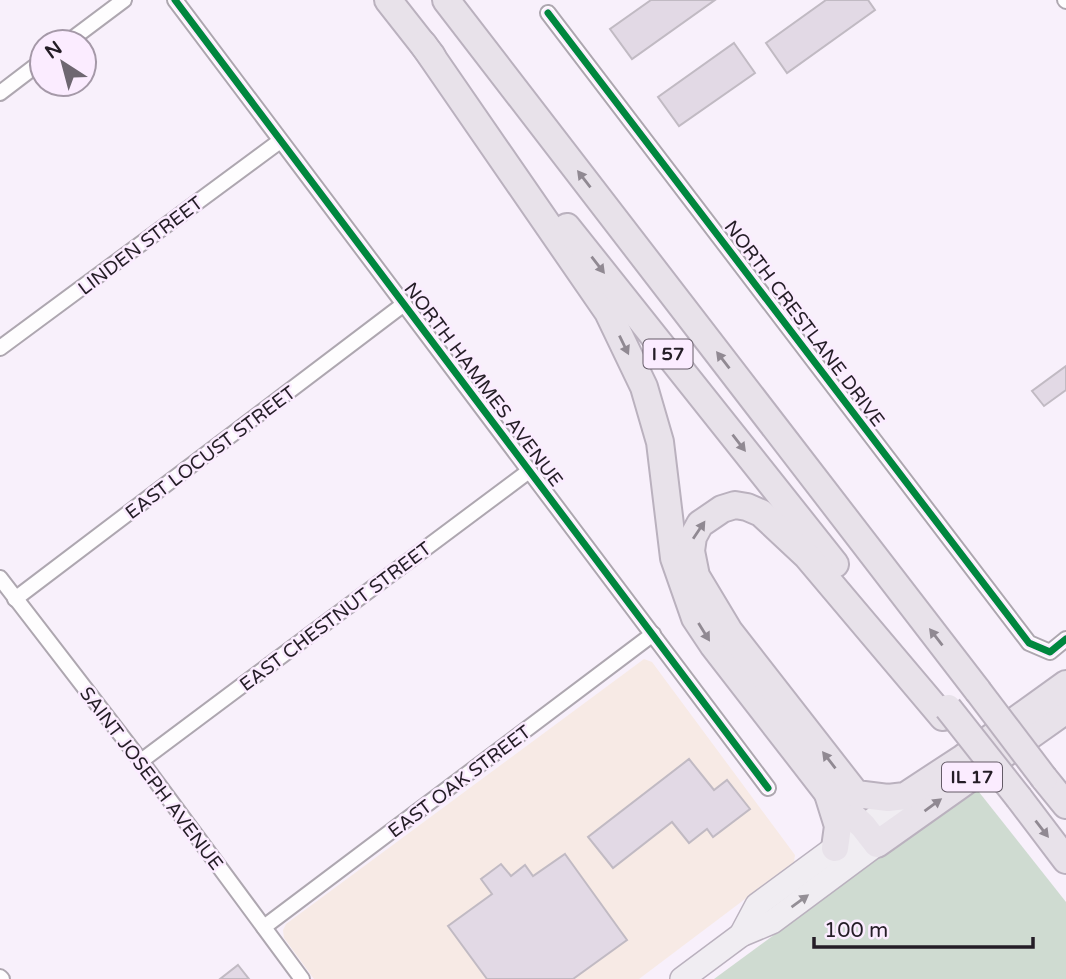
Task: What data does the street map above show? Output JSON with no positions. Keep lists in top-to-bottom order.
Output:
{
  "streets": {
    "highway": ["I 57", "IL 17"],
    "street": [
      "LINDEN STREET",
      "NORTH CRESTLANE DRIVE",
      "NORTH HAMMES AVENUE",
      "EAST LOCUST STREET",
      "EAST CHESTNUT STREET",
      "SAINT JOSEPH AVENUE",
      "EAST OAK STREET"
    ]
  },
  "crossings": [
    ["LINDEN STREET", "NORTH HAMMES AVENUE"],
    ["NORTH HAMMES AVENUE", "EAST LOCUST STREET"],
    ["NORTH HAMMES AVENUE", "EAST CHESTNUT STREET"],
    ["NORTH HAMMES AVENUE", "EAST OAK STREET"],
    ["EAST LOCUST STREET", "SAINT JOSEPH AVENUE"],
    ["EAST CHESTNUT STREET", "SAINT JOSEPH AVENUE"],
    ["SAINT JOSEPH AVENUE", "EAST OAK STREET"]
  ],
  "scale_bar": "100 m",
  "north": "top left"
}
